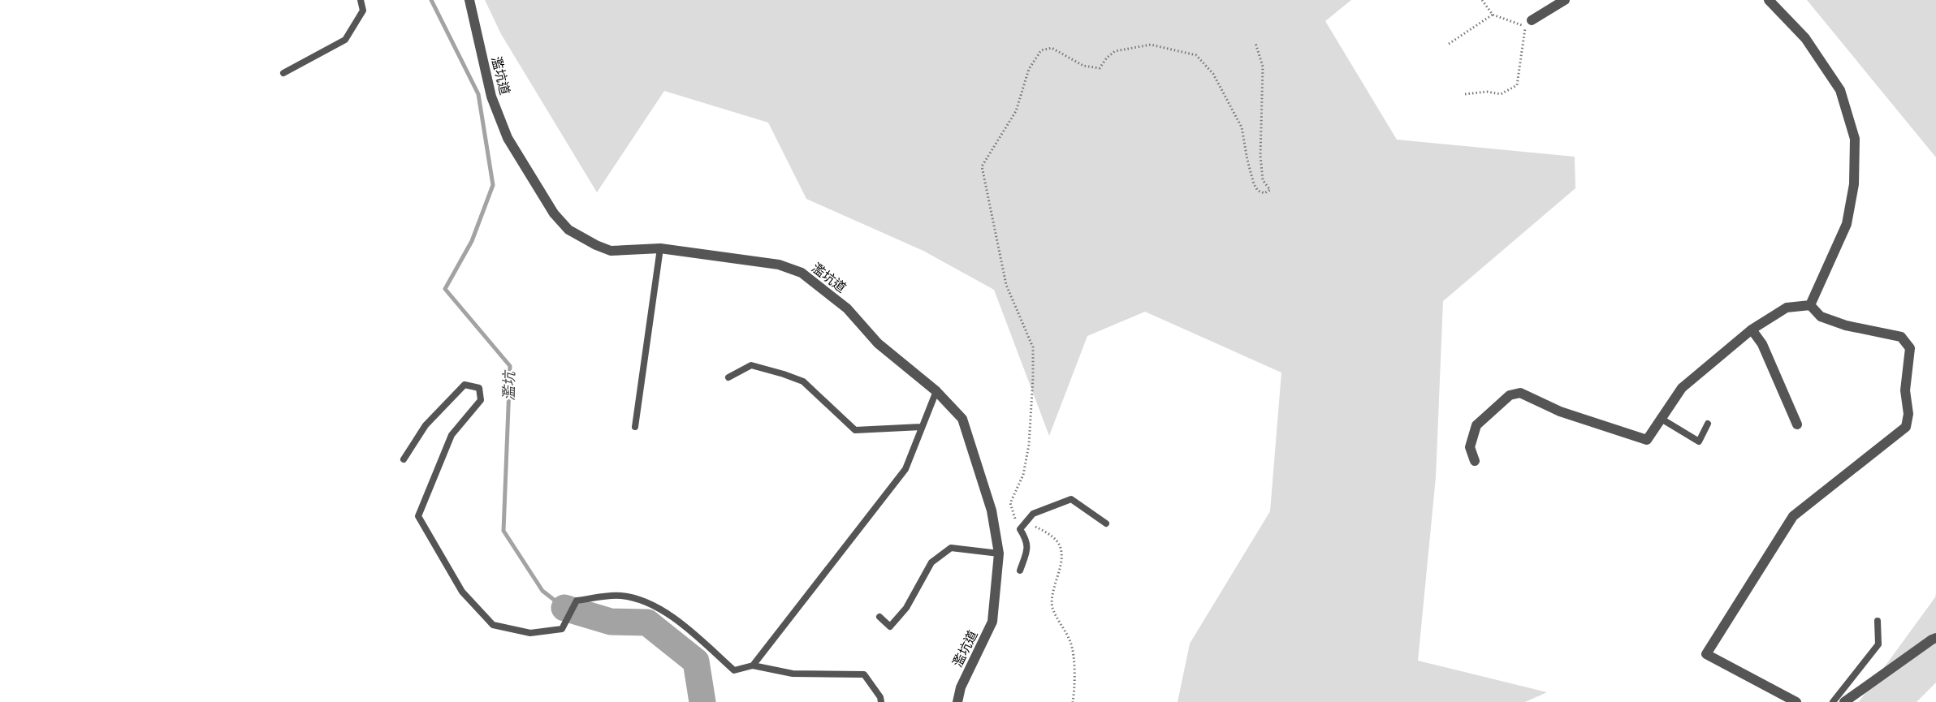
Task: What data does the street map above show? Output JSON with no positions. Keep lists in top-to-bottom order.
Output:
{
  "streets": {
    "street": ["濫坑道"]
  },
  "water": ["濫坑"]
}
